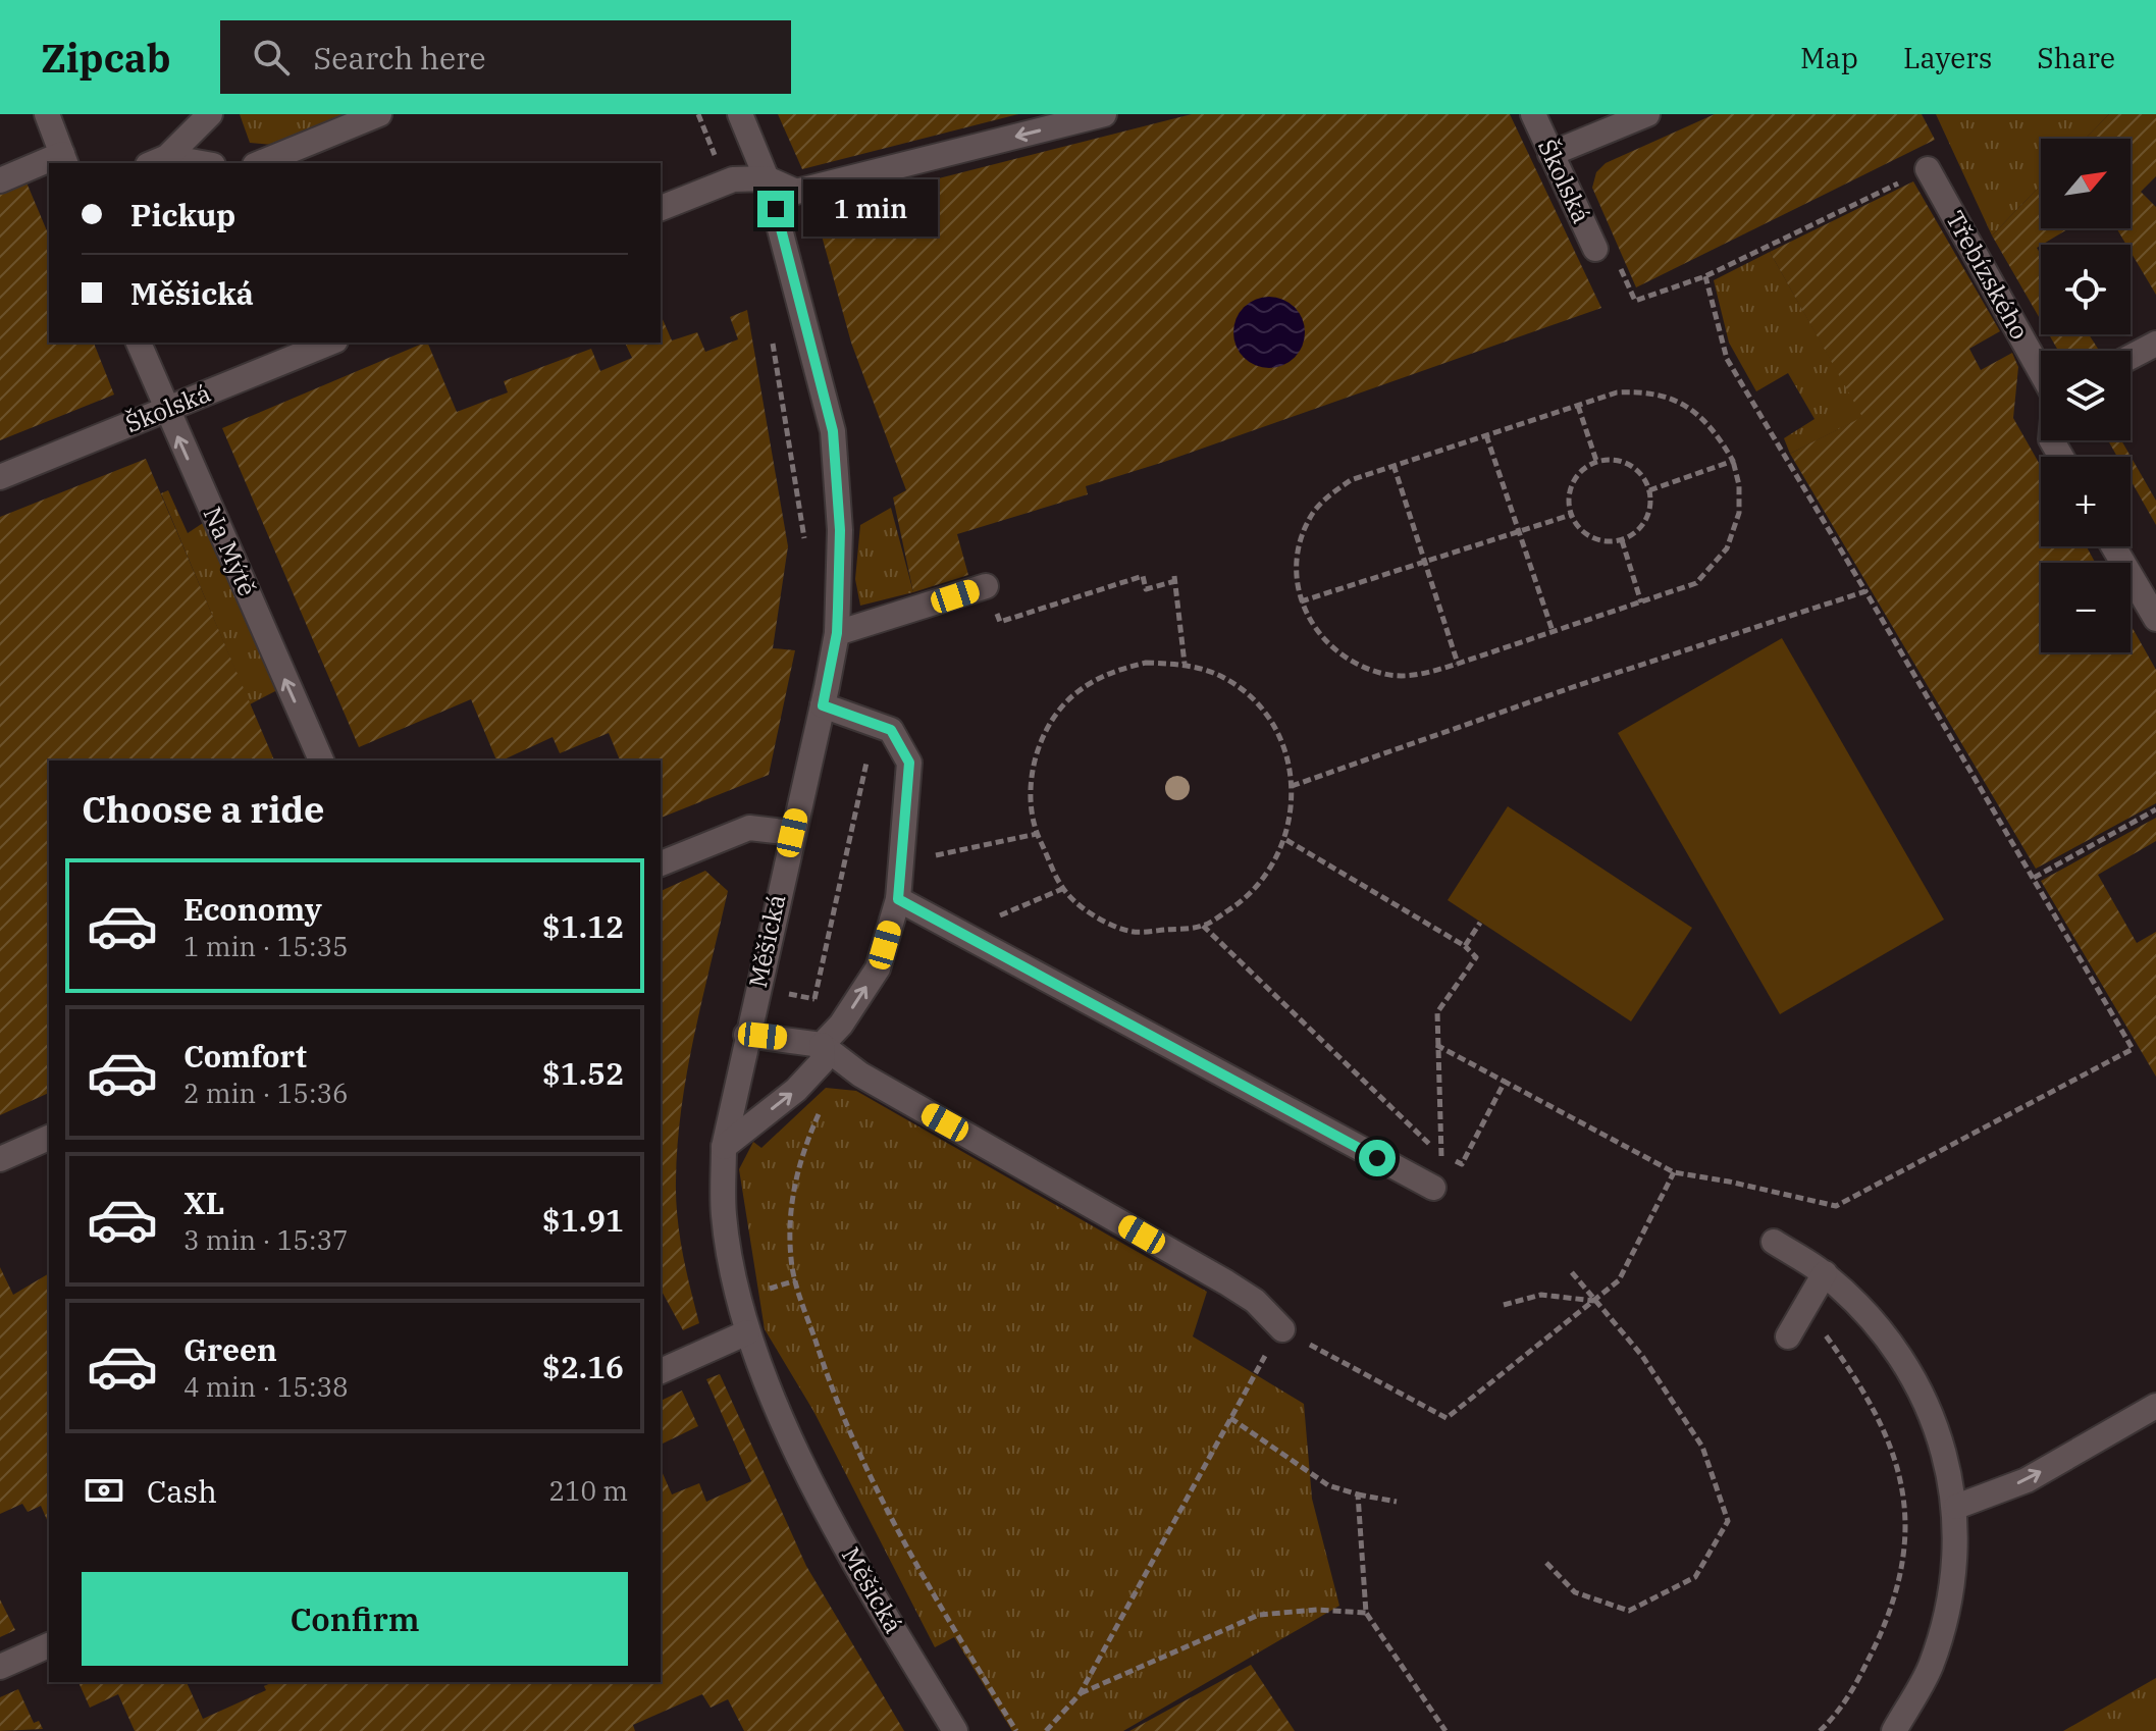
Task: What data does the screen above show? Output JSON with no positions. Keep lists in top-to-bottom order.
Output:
{
  "streets": {
    "street": [
      "Školská",
      "Třebízského",
      "Na Mýtě",
      "Měšická"
    ]
  },
  "crossings": [
    ["Školská", "Na Mýtě"]
  ],
  "one_way": ["Na Mýtě"],
  "north": "top right",
  "page": {
    "header": "Zipcab",
    "search": "Search here",
    "nav": ["Map", "Layers", "Share"],
    "map_buttons": ["+", "−"],
    "banner": ["Pickup", "Měšická"],
    "bubble": "1 min",
    "heading": "Choose a ride",
    "list": [
      {
        "name": "Economy",
        "note": "1 min · 15:35",
        "value": "$1.12"
      },
      {
        "name": "Comfort",
        "note": "2 min · 15:36",
        "value": "$1.52"
      },
      {
        "name": "XL",
        "note": "3 min · 15:37",
        "value": "$1.91"
      },
      {
        "name": "Green",
        "note": "4 min · 15:38",
        "value": "$2.16"
      }
    ],
    "pay": ["Cash", "210 m"],
    "buttons": "Confirm"
  }
}
